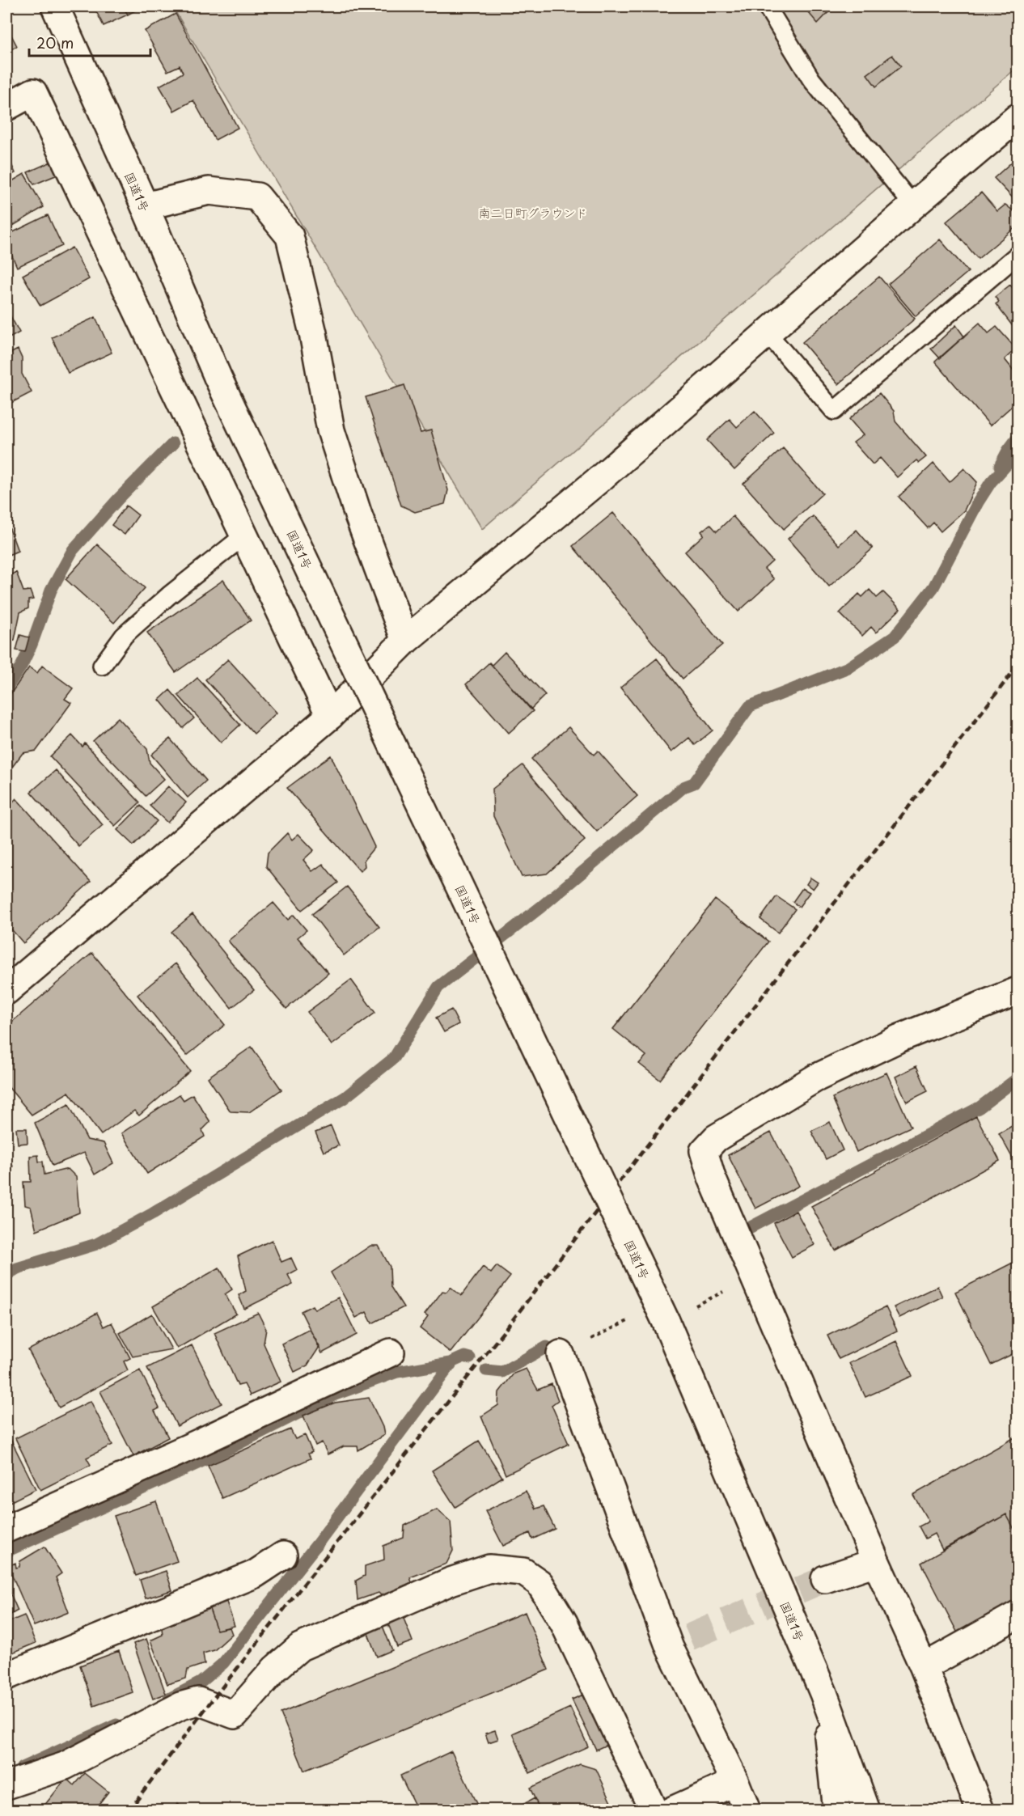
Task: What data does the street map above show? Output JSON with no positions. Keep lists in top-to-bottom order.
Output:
{
  "streets": {
    "main road": ["国道1号"]
  },
  "parks": ["南二日町グラウンド"],
  "scale_bar": "20 m"
}
